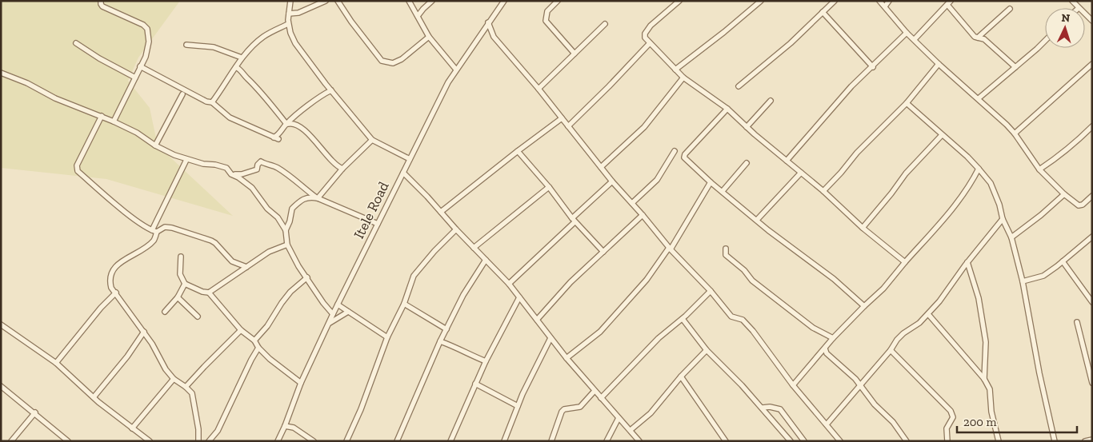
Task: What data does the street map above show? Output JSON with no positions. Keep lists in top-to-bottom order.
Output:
{
  "streets": {
    "street": ["Itele Road"]
  },
  "scale_bar": "200 m",
  "north": "top"
}
